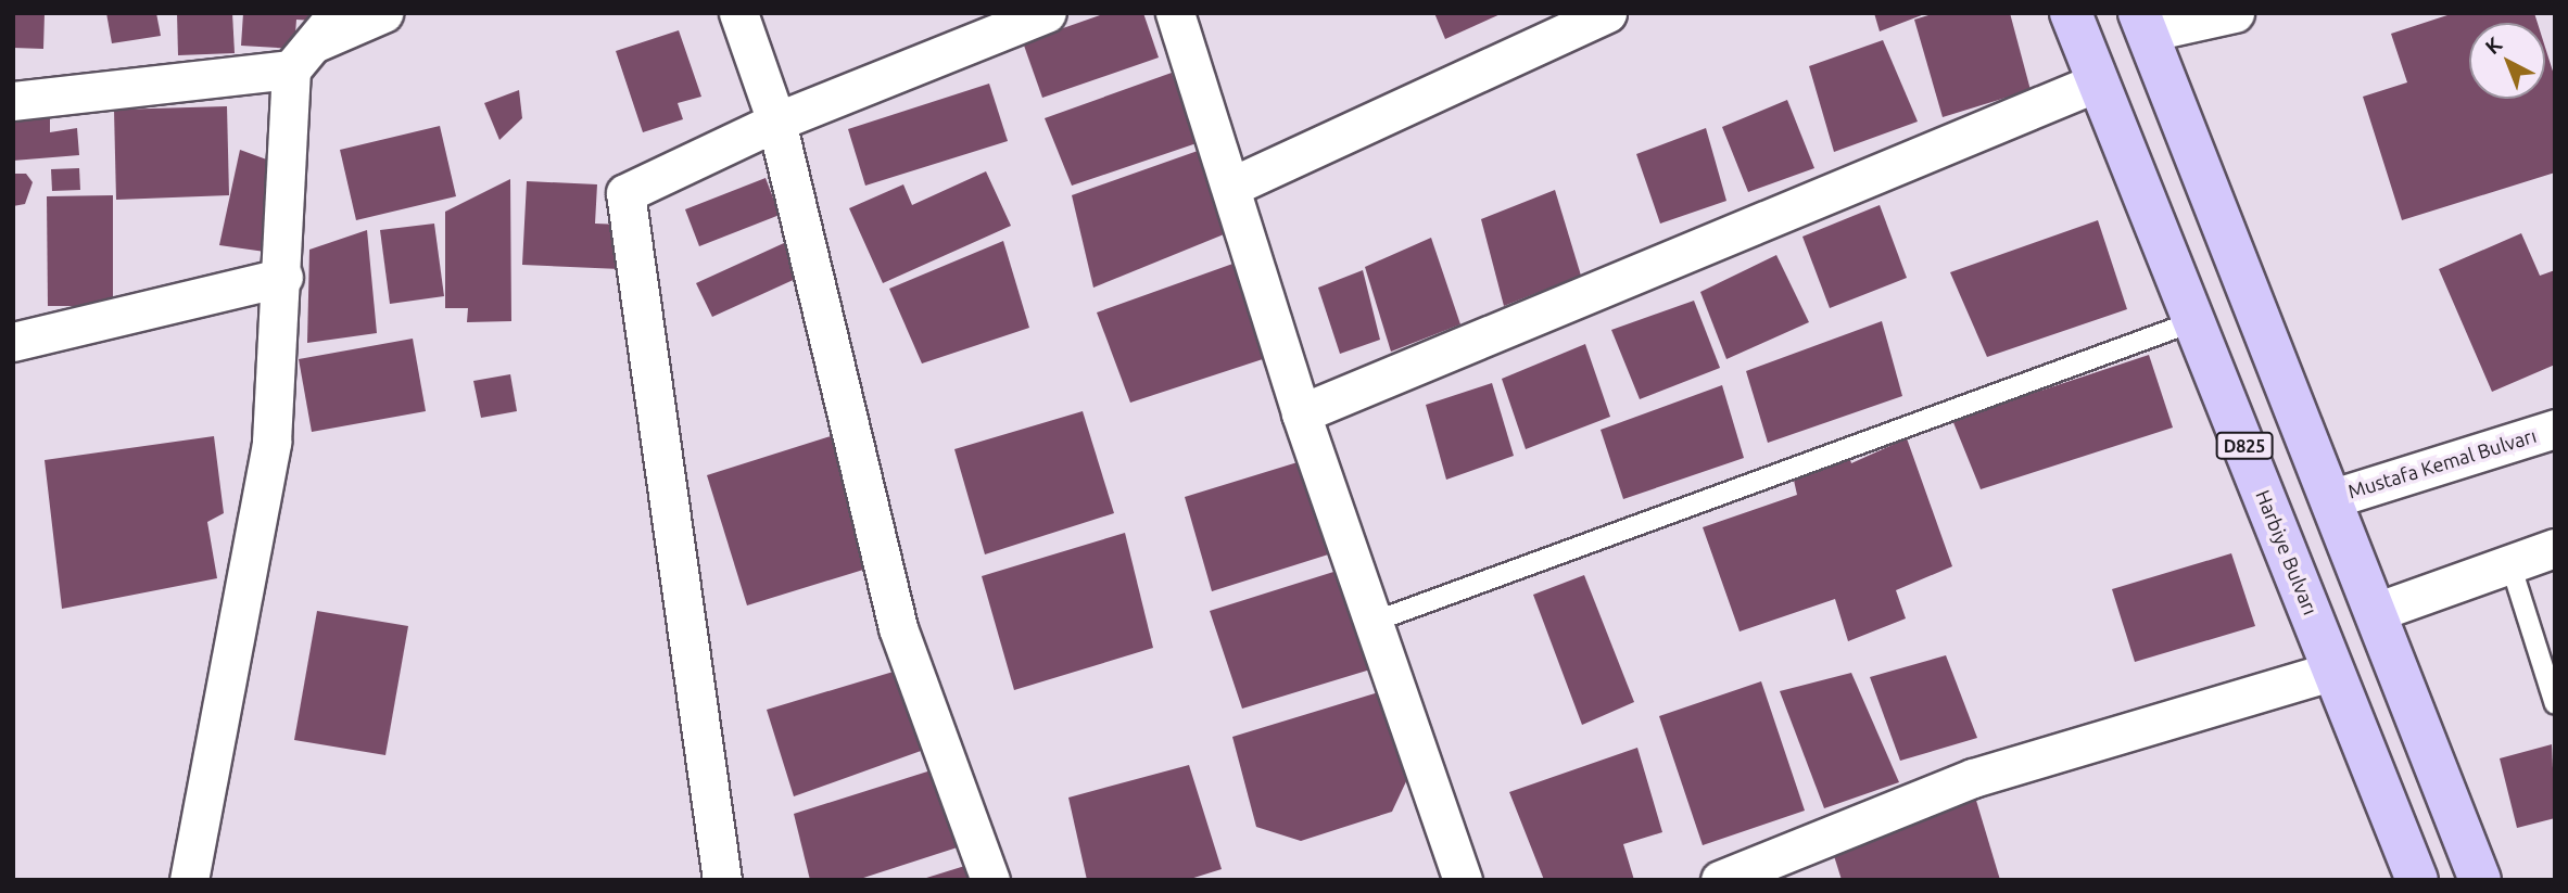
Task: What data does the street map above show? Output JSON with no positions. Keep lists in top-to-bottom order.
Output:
{
  "streets": {
    "main road": ["D825", "Harbiye Bulvarı"],
    "street": ["Mustafa Kemal Bulvarı"]
  },
  "crossings": [
    ["D825", "Mustafa Kemal Bulvarı"]
  ],
  "north": "top left"
}
